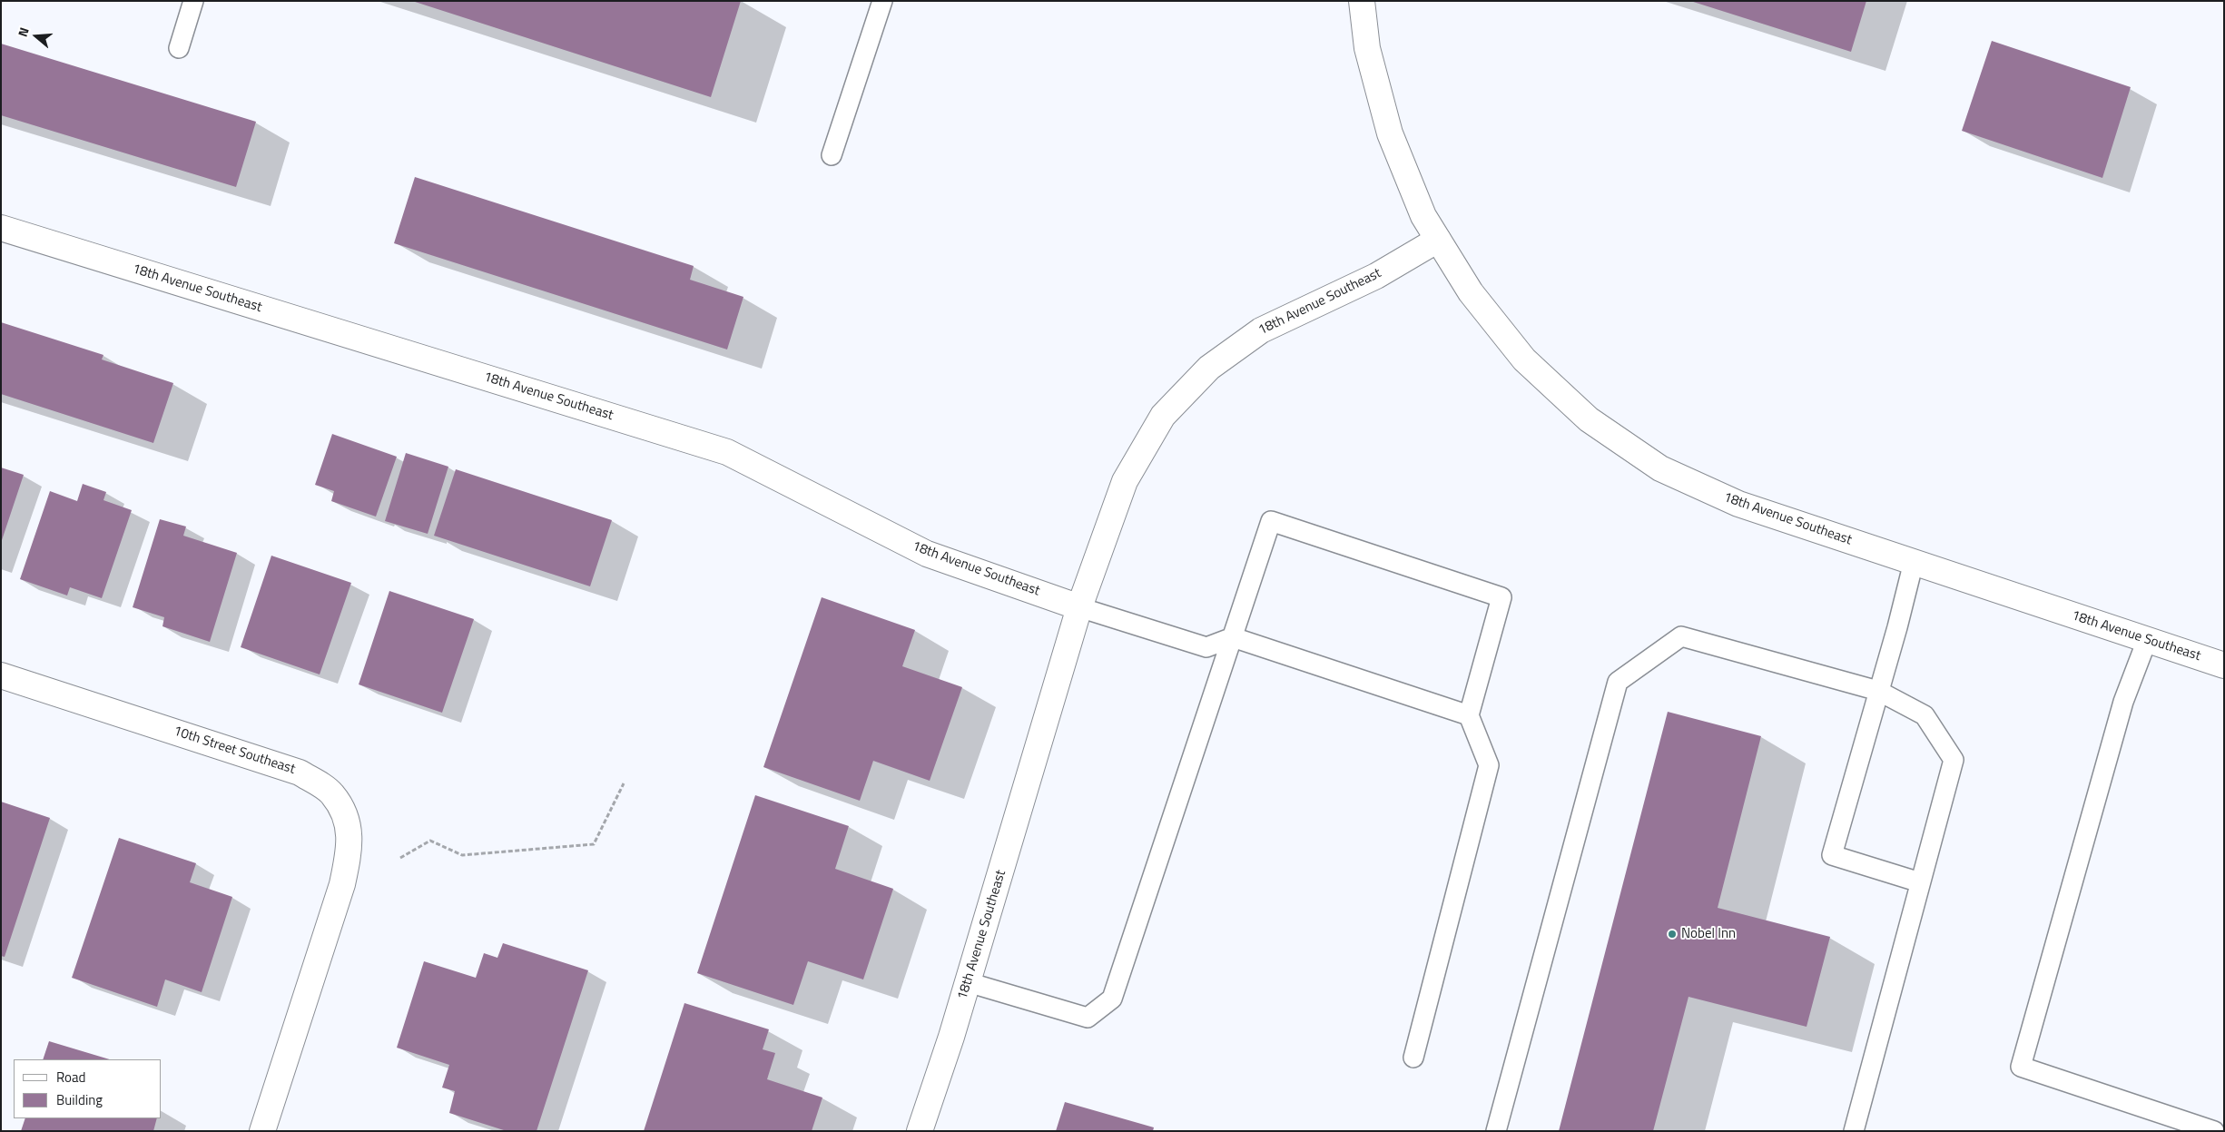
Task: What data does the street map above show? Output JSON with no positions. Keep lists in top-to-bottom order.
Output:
{
  "streets": {
    "street": ["18th Avenue Southeast", "10th Street Southeast"]
  },
  "places": ["Nobel Inn"],
  "legend": ["Road", "Building"],
  "north": "left"
}
